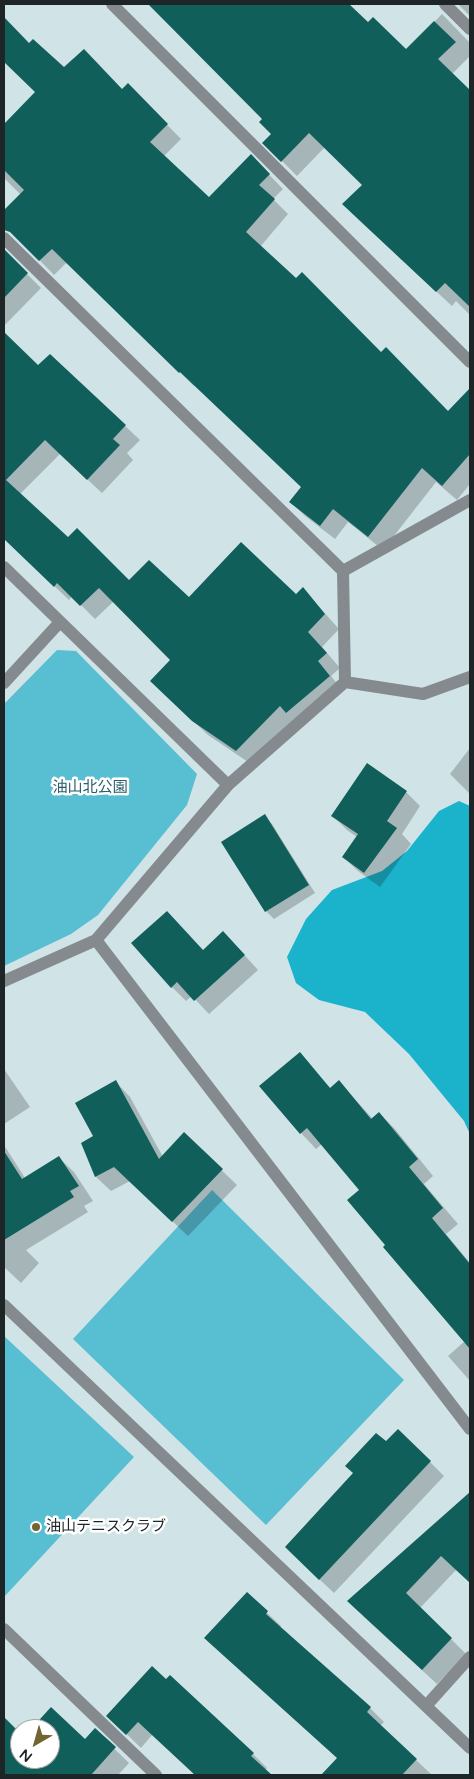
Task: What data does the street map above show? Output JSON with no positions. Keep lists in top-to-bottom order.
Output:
{
  "parks": ["油山北公園"],
  "places": ["油山テニスクラブ"],
  "north": "bottom left"
}
